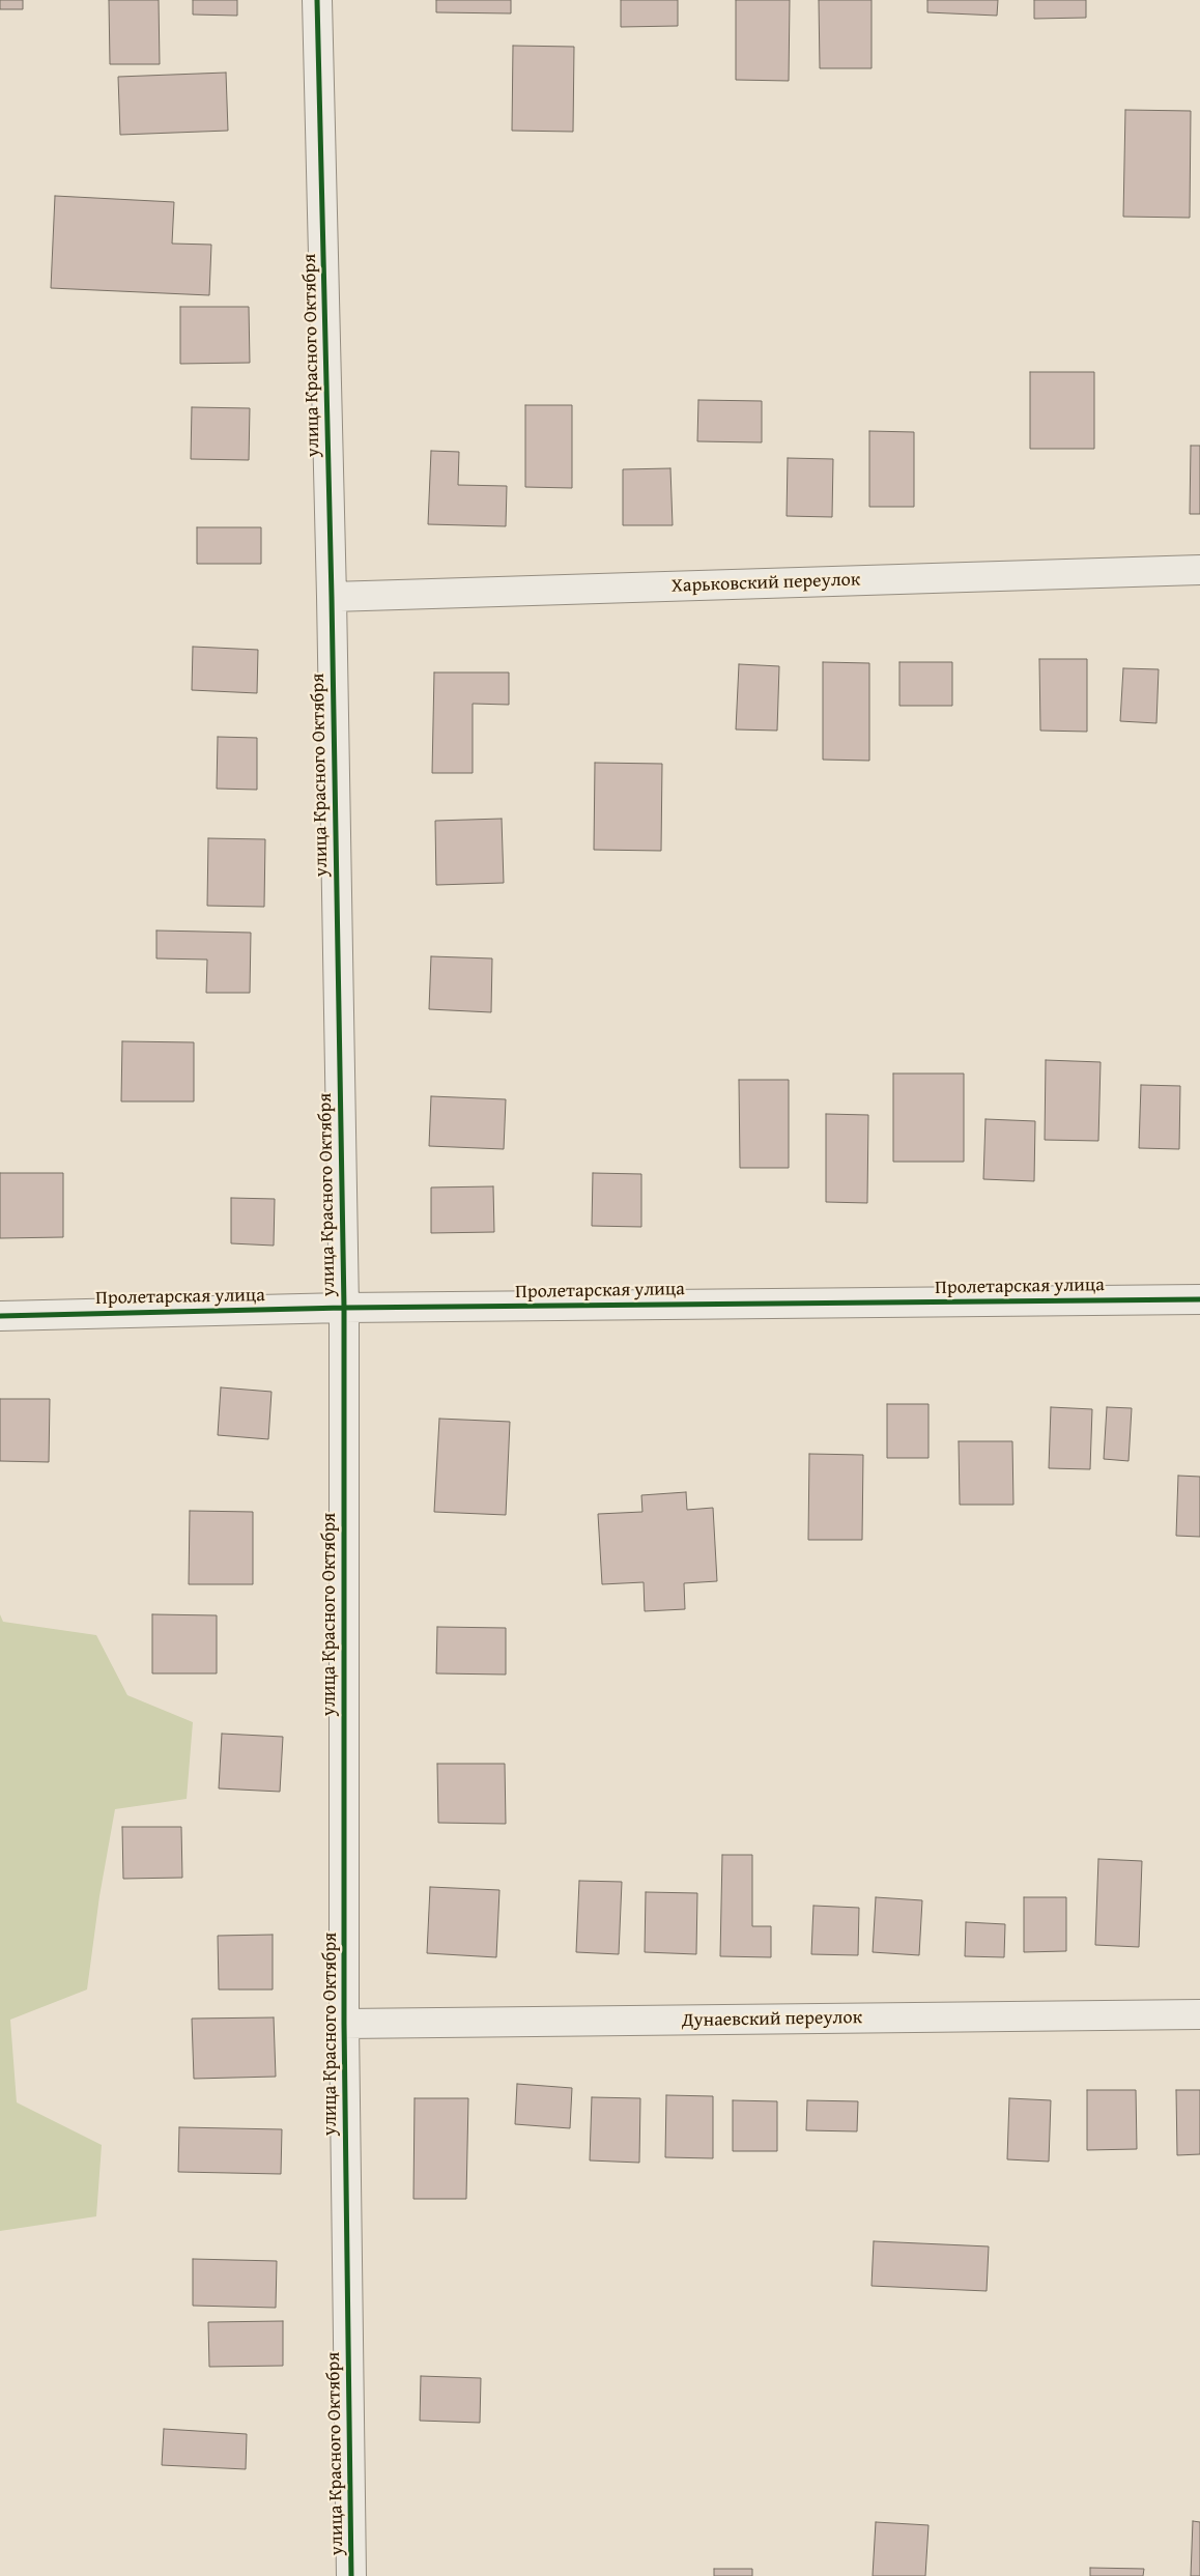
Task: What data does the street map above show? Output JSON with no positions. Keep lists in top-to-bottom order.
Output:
{
  "streets": {
    "street": [
      "улица Красного Октября",
      "Харьковский переулок",
      "Пролетарская улица",
      "Дунаевский переулок"
    ]
  },
  "crossings": [
    ["улица Красного Октября", "Харьковский переулок"],
    ["улица Красного Октября", "Пролетарская улица"],
    ["улица Красного Октября", "Дунаевский переулок"]
  ]
}
